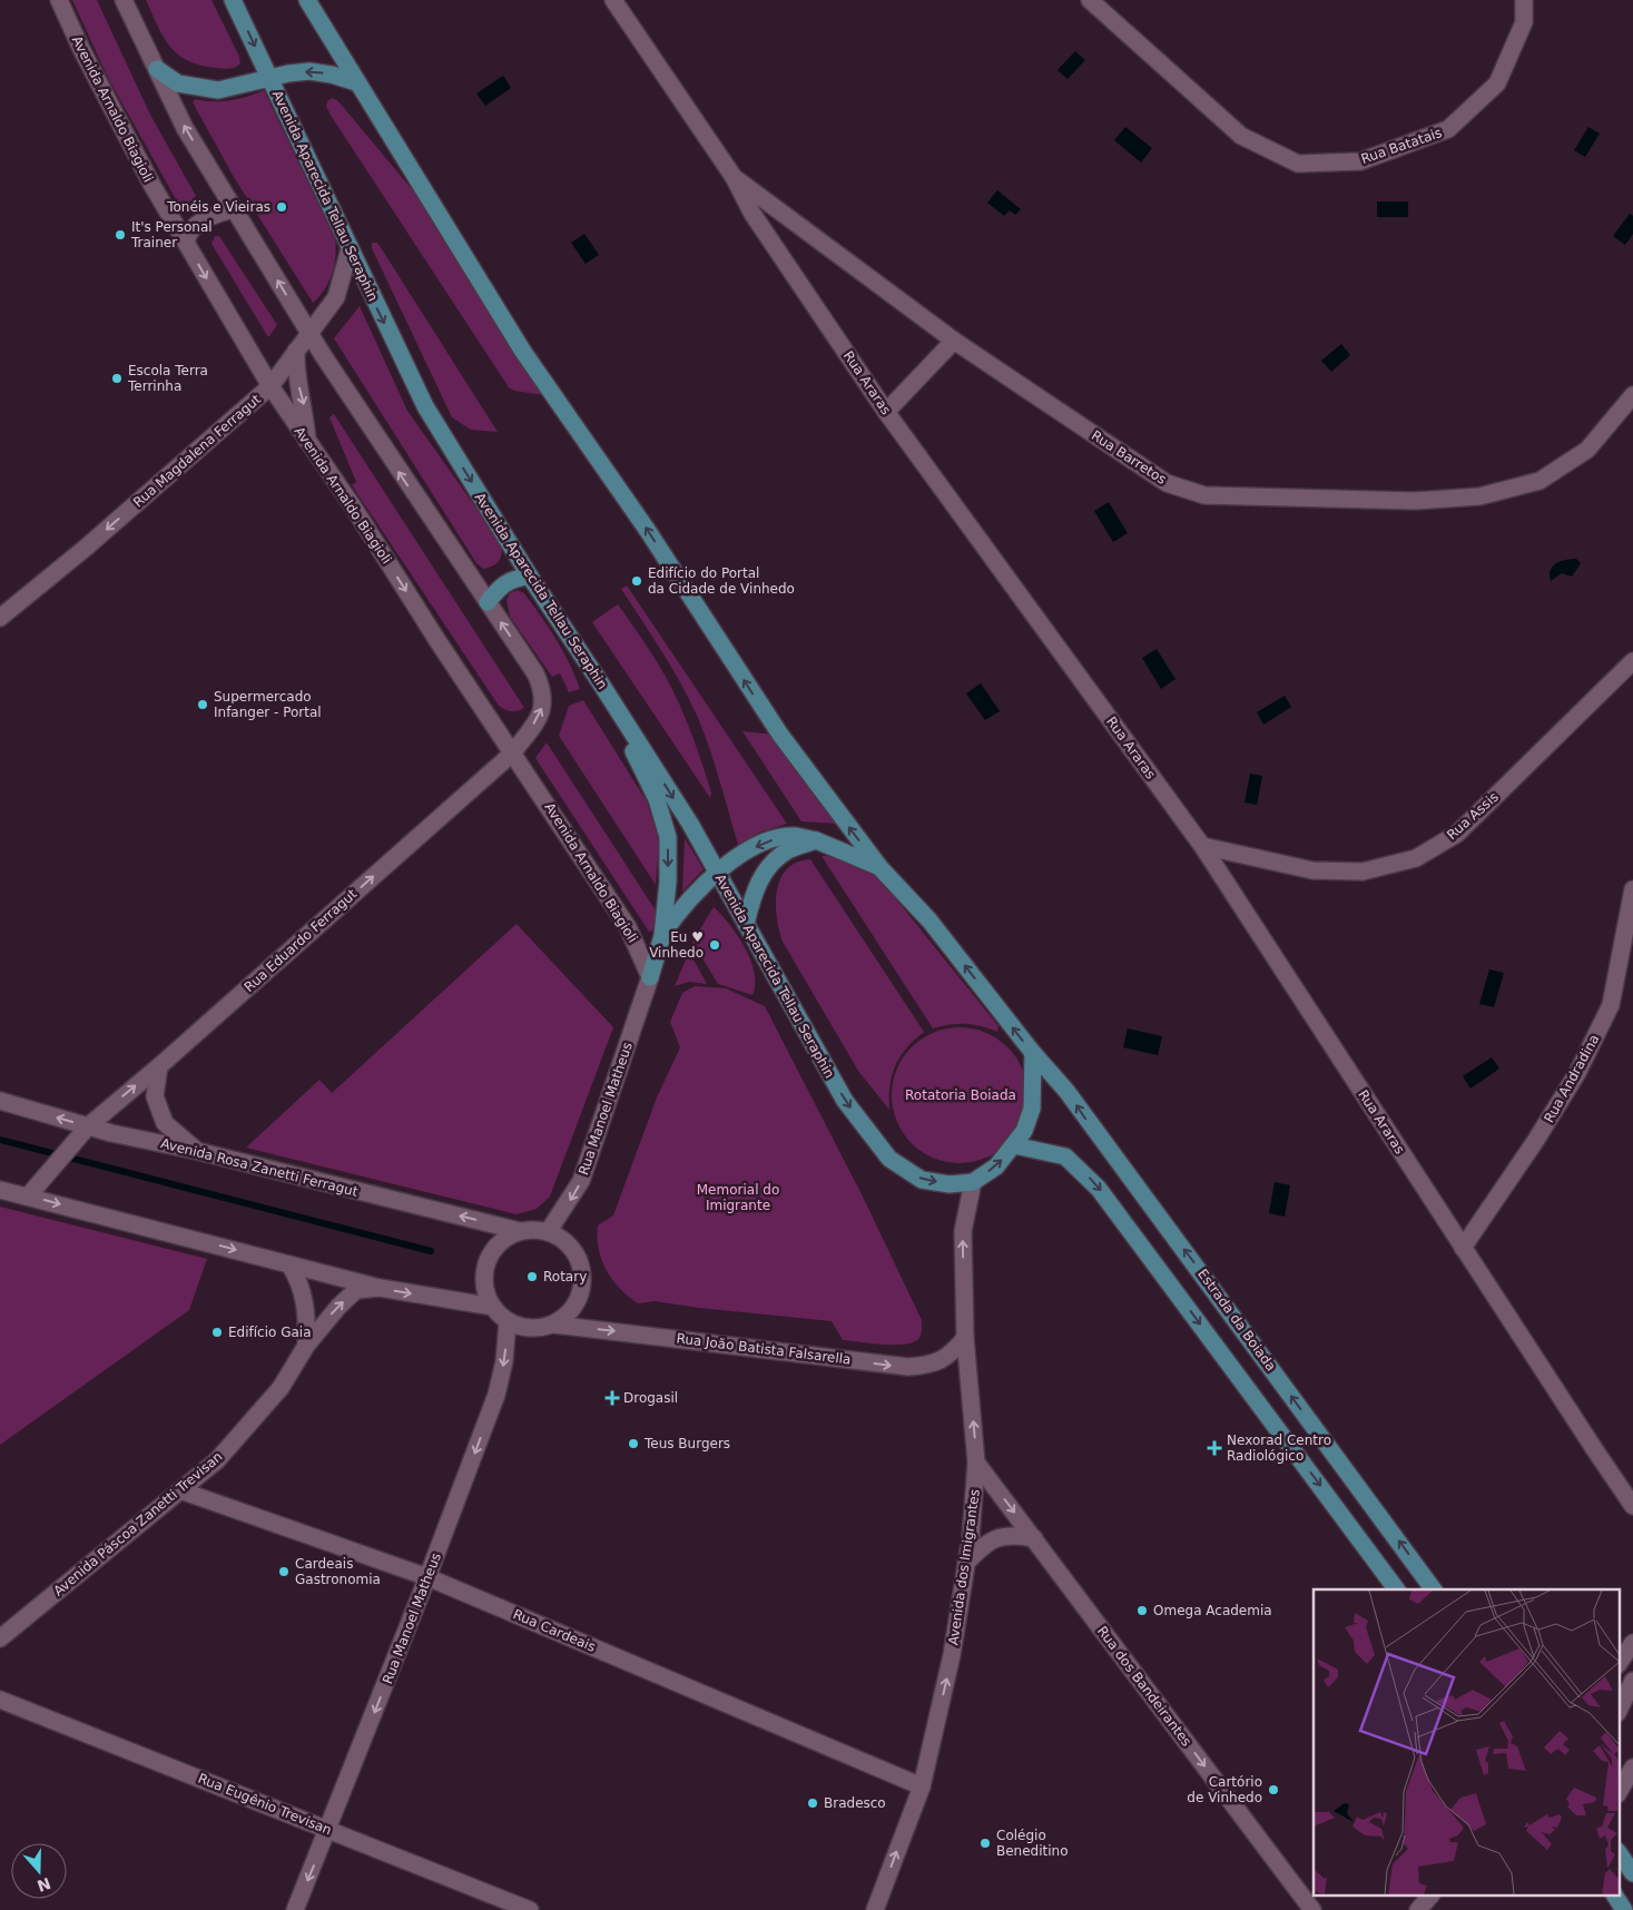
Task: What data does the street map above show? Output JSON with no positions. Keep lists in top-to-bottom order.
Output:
{
  "streets": {
    "main road": ["Avenida Aparecida Tellau Seraphin", "Estrada da Boiada"],
    "street": [
      "Avenida Arnaldo Biagioli",
      "Rua Batatais",
      "Rua Araras",
      "Rua Magdalena Ferragut",
      "Rua Barretos",
      "Rua Assis",
      "Rua Eduardo Ferragut",
      "Rua Andradina",
      "Rua Manoel Matheus",
      "Avenida Rosa Zanetti Ferragut",
      "Rua João Batista Falsarella",
      "Avenida Páscoa Zanetti Trevisan",
      "Avenida dos Imigrantes",
      "Rua Cardeais",
      "Rua dos Bandeirantes",
      "Rua Eugênio Trevisan"
    ]
  },
  "crossings": [
    ["Avenida Arnaldo Biagioli", "Rua Magdalena Ferragut"],
    ["Avenida Arnaldo Biagioli", "Rua Eduardo Ferragut"],
    ["Avenida Arnaldo Biagioli", "Rua Manoel Matheus"],
    ["Avenida Aparecida Tellau Seraphin", "Rua Magdalena Ferragut"],
    ["Avenida Aparecida Tellau Seraphin", "Avenida dos Imigrantes"],
    ["Rua Araras", "Rua Barretos"],
    ["Rua Araras", "Rua Assis"],
    ["Rua Araras", "Rua Andradina"],
    ["Rua Eduardo Ferragut", "Avenida Rosa Zanetti Ferragut"],
    ["Rua Manoel Matheus", "Avenida Rosa Zanetti Ferragut"],
    ["Rua Manoel Matheus", "Rua João Batista Falsarella"],
    ["Rua Manoel Matheus", "Rua Cardeais"],
    ["Rua Manoel Matheus", "Rua Eugênio Trevisan"],
    ["Avenida Rosa Zanetti Ferragut", "Rua João Batista Falsarella"],
    ["Rua João Batista Falsarella", "Avenida dos Imigrantes"],
    ["Avenida Páscoa Zanetti Trevisan", "Rua Cardeais"],
    ["Avenida dos Imigrantes", "Rua Cardeais"],
    ["Avenida dos Imigrantes", "Rua dos Bandeirantes"]
  ],
  "one_way": [
    "Rua Magdalena Ferragut",
    "Rua Eduardo Ferragut",
    "Rua Manoel Matheus",
    "Rua João Batista Falsarella",
    "Avenida dos Imigrantes",
    "Rua dos Bandeirantes"
  ],
  "parks": ["Rotatoria Boiada", "Memorial do Imigrante"],
  "places": {
    "other": [
      "Tonéis e Vieiras",
      "It's Personal Trainer",
      "Escola Terra Terrinha",
      "Edifício do Portal da Cidade de Vinhedo",
      "Supermercado Infanger - Portal",
      "Eu ♥ Vinhedo",
      "Rotary",
      "Edifício Gaia",
      "Teus Burgers",
      "Cardeais Gastronomia",
      "Omega Academia",
      "Cartório de Vinhedo",
      "Bradesco",
      "Colégio Beneditino"
    ],
    "health": ["Drogasil", "Nexorad Centro Radiológico"]
  },
  "north": "bottom"
}
